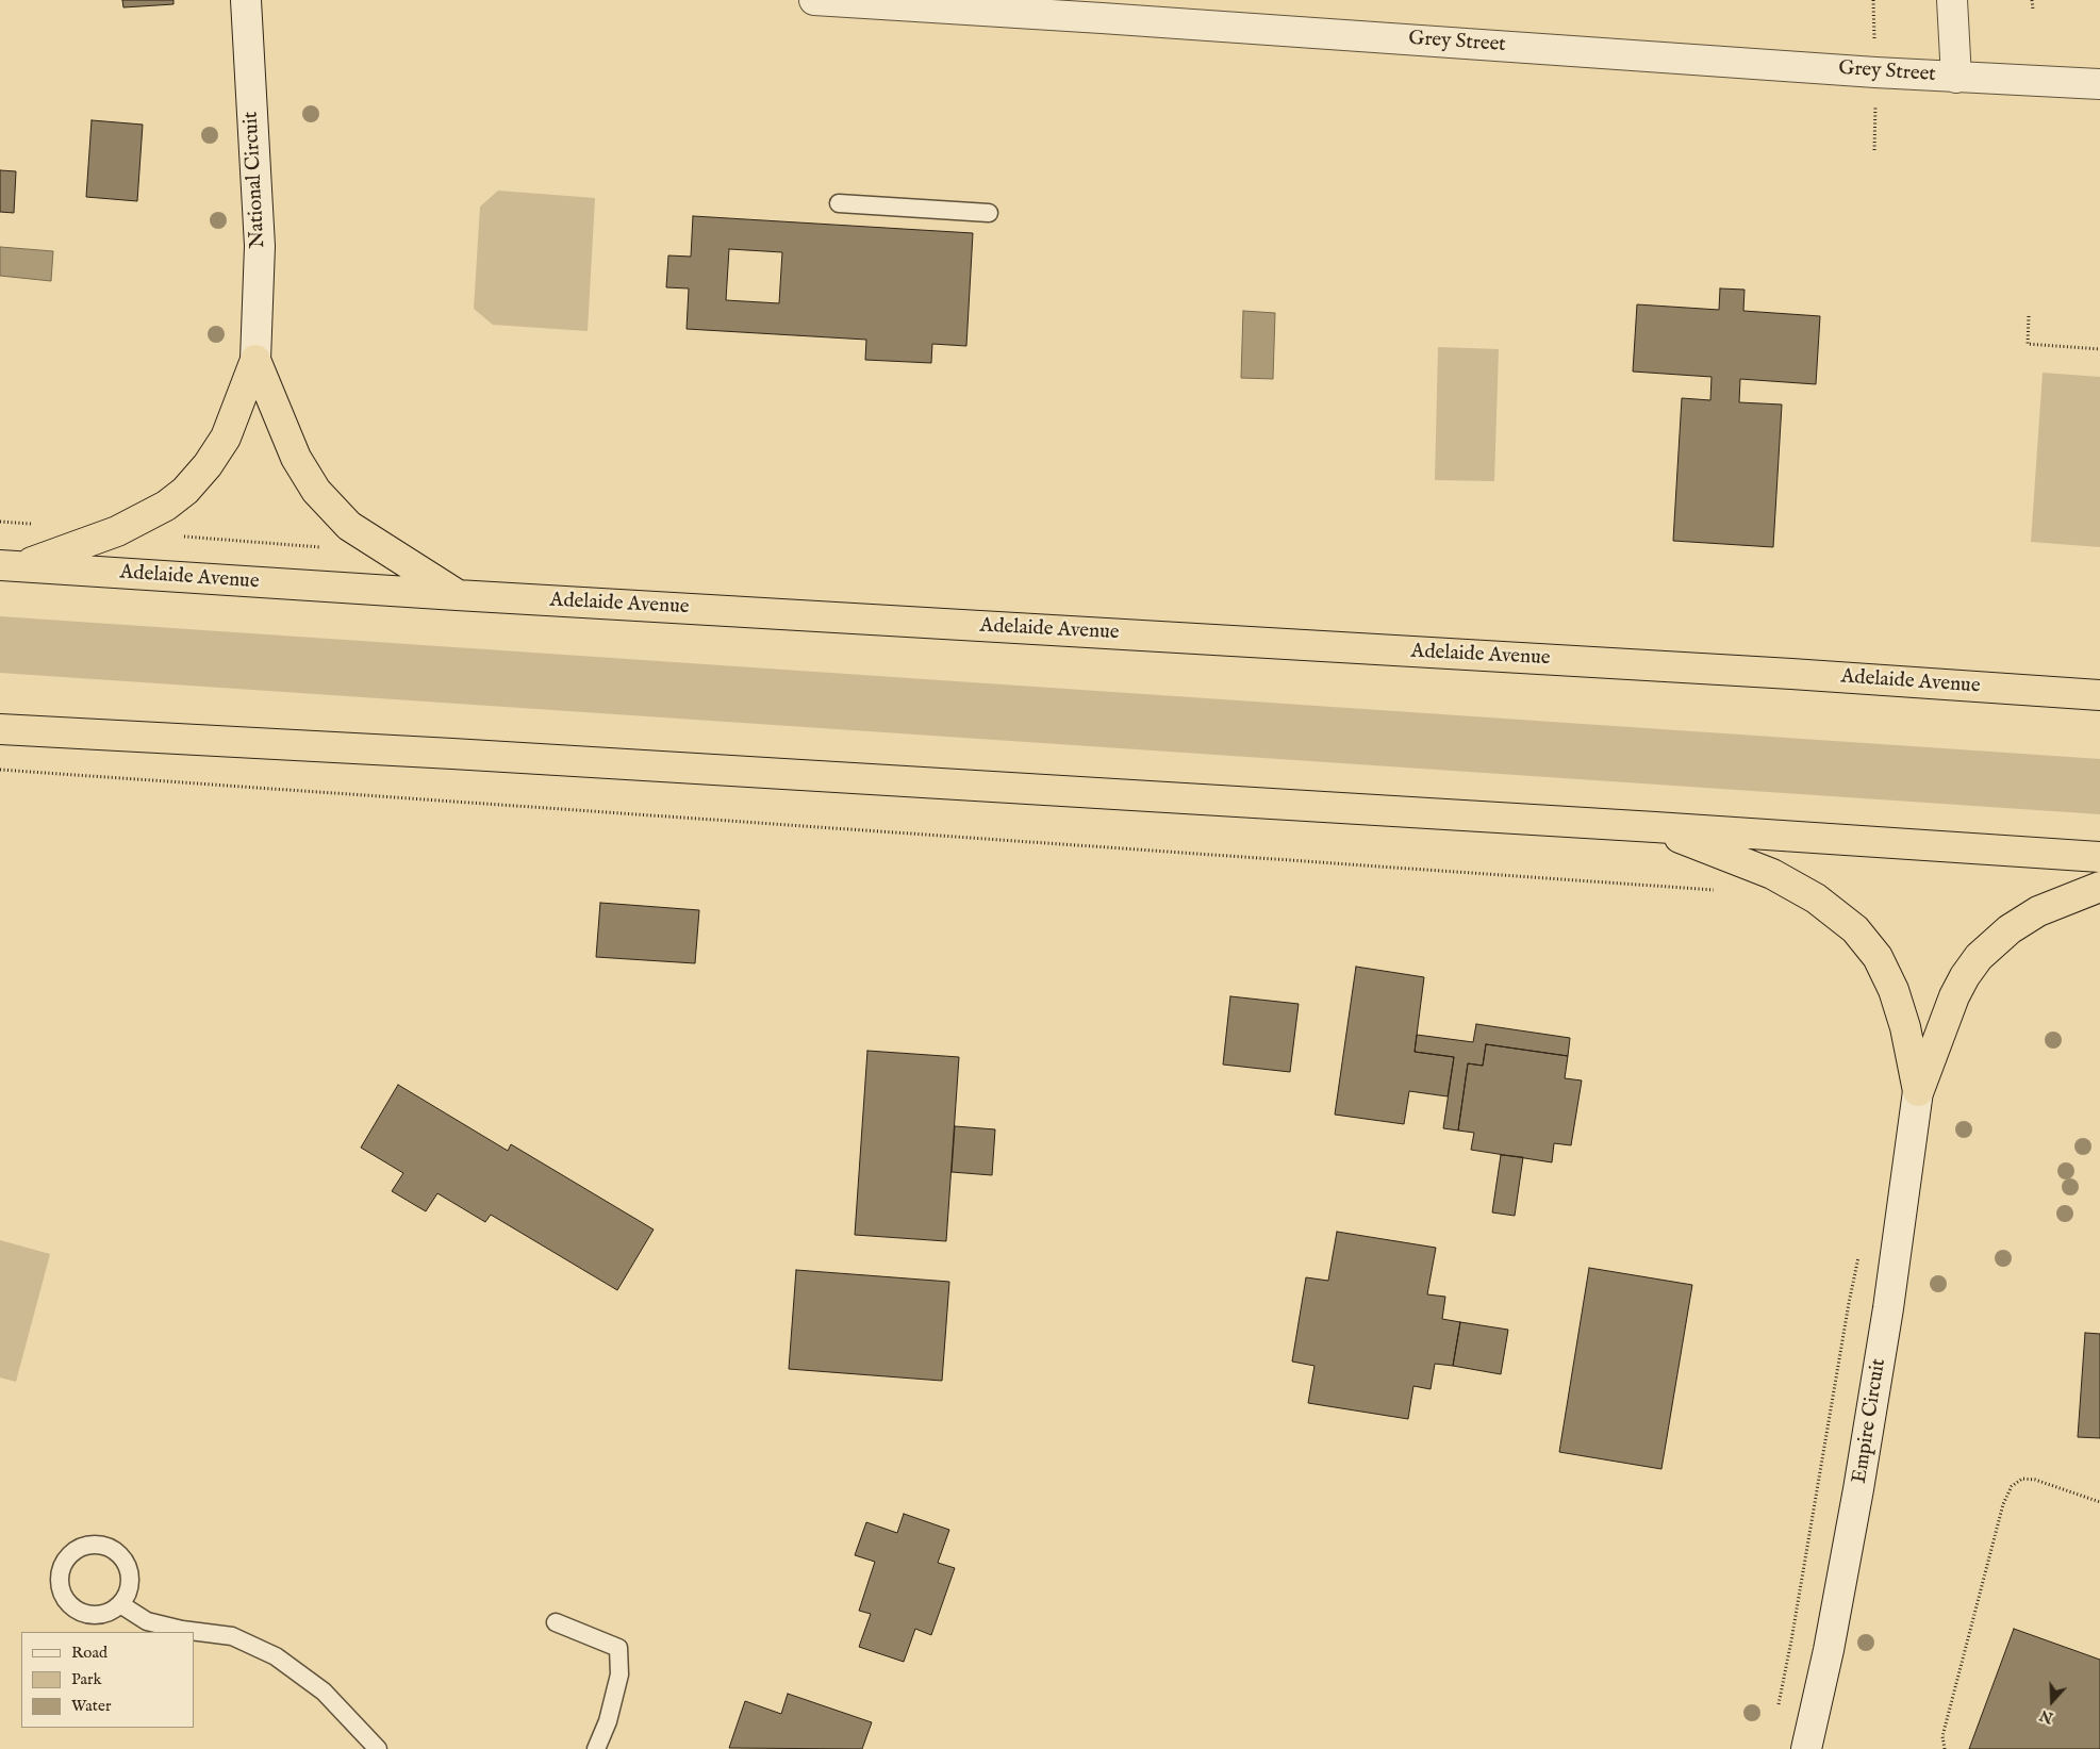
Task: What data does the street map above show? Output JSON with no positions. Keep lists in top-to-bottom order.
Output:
{
  "streets": {
    "highway": ["Adelaide Avenue"],
    "street": ["Grey Street", "National Circuit", "Empire Circuit"]
  },
  "legend": ["Road", "Park", "Water"],
  "north": "bottom"
}
